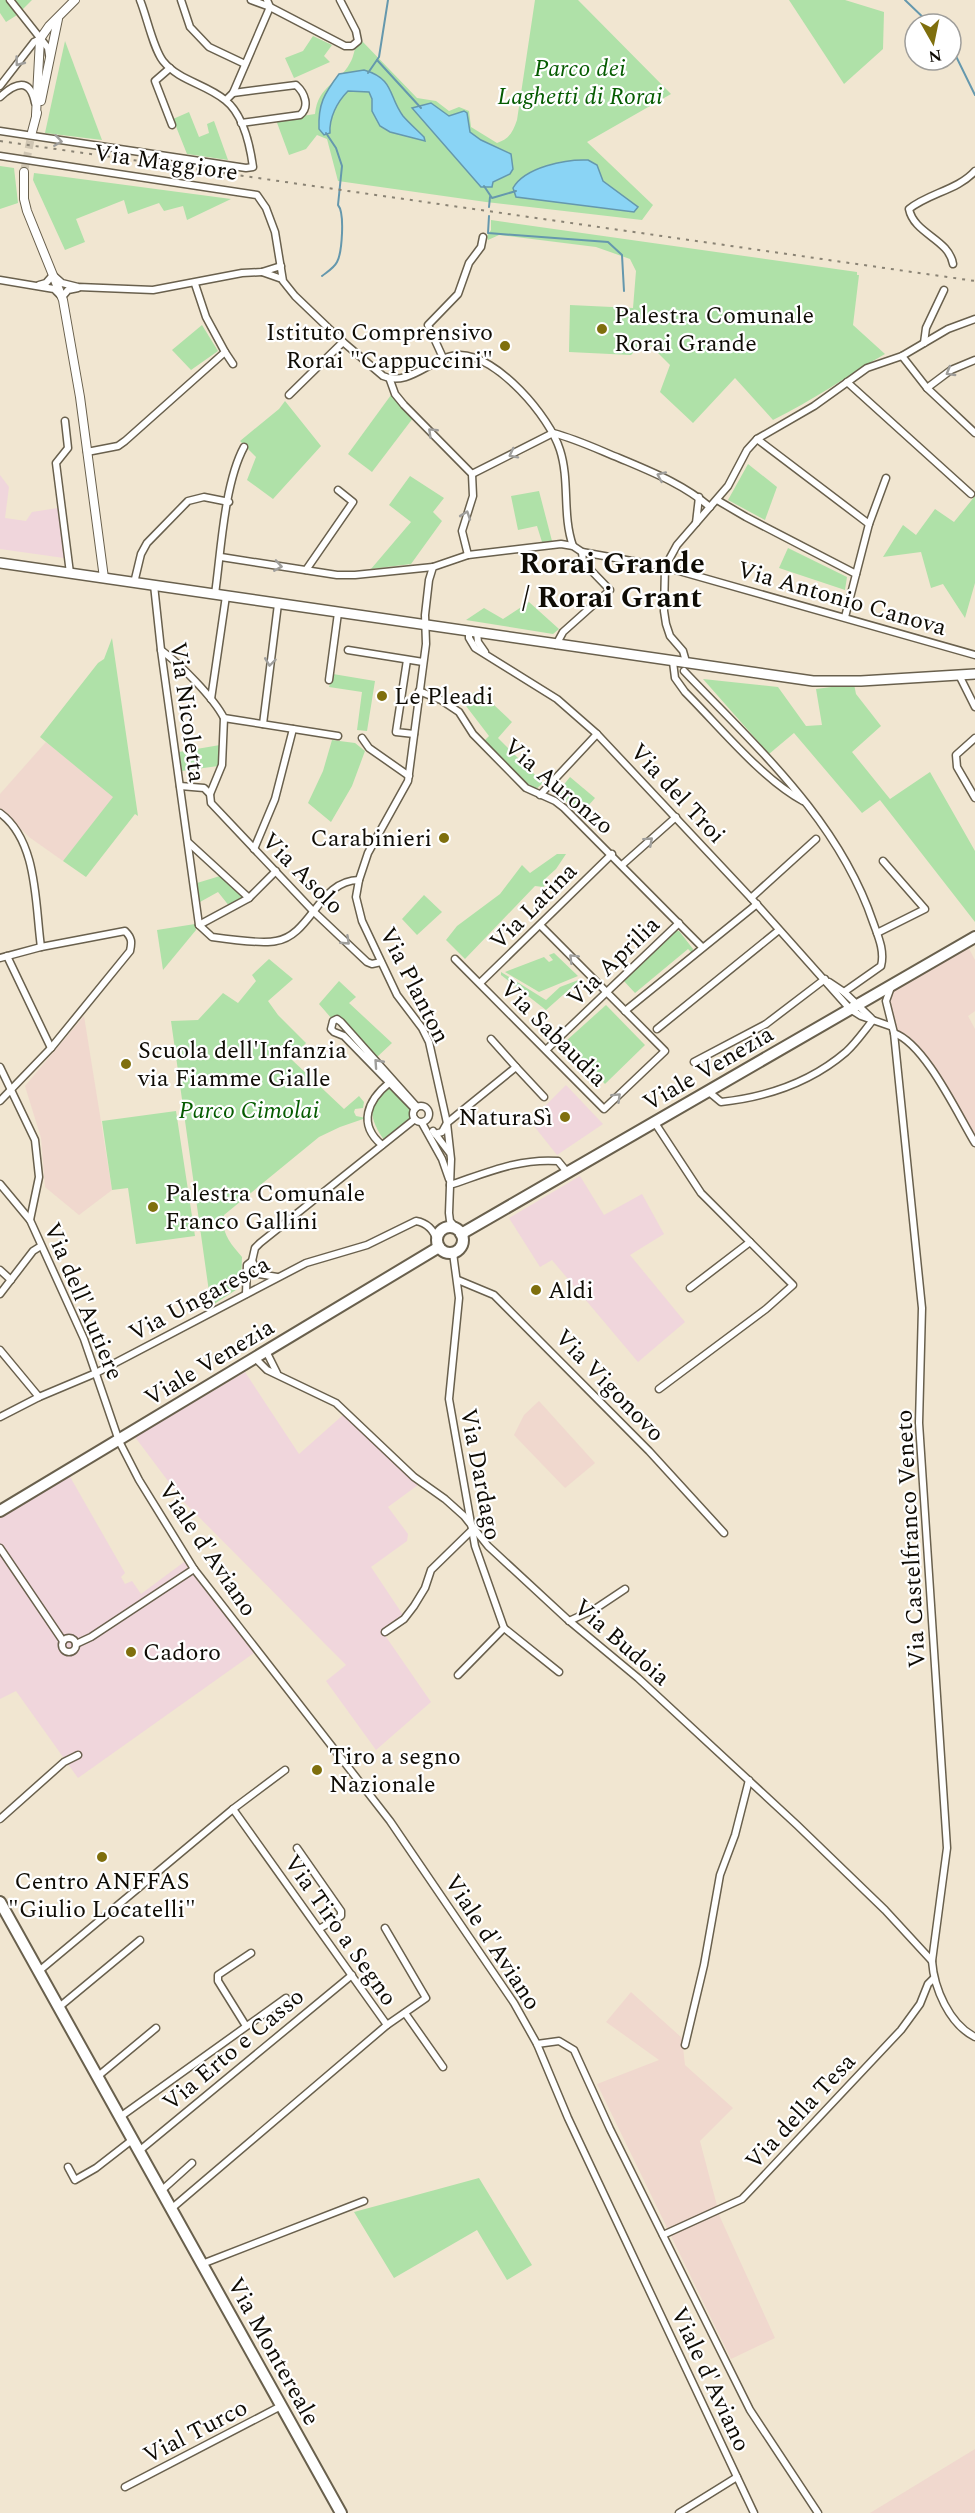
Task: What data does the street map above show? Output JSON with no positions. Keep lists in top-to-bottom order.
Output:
{
  "streets": {
    "main road": ["Viale Venezia", "Via Montereale"],
    "street": [
      "Via Maggiore",
      "Via Antonio Canova",
      "Via Nicoletta",
      "Via Auronzo",
      "Via del Troi",
      "Via Asolo",
      "Via Latina",
      "Via Aprilia",
      "Via Planton",
      "Via Sabaudia",
      "Via Ungaresca",
      "Via dell'Autiere",
      "Via Vigonovo",
      "Via Dardago",
      "Via Castelfranco Veneto",
      "Viale d'Aviano",
      "Via Budoia",
      "Via Tiro a Segno",
      "Via Erto e Casso",
      "Via della Tesa",
      "Vial Turco"
    ]
  },
  "crossings": [
    ["Via Auronzo", "Via del Troi"],
    ["Via Auronzo", "Via Latina"],
    ["Via Auronzo", "Via Aprilia"],
    ["Via Auronzo", "Via Planton"],
    ["Via del Troi", "Viale Venezia"],
    ["Via Asolo", "Via Planton"],
    ["Via Latina", "Via Sabaudia"],
    ["Via Aprilia", "Via Sabaudia"],
    ["Via Planton", "Viale Venezia"],
    ["Via Planton", "Via Ungaresca"],
    ["Via Planton", "Via Dardago"],
    ["Viale Venezia", "Via Ungaresca"],
    ["Viale Venezia", "Via dell'Autiere"],
    ["Viale Venezia", "Via Dardago"],
    ["Viale Venezia", "Via Castelfranco Veneto"],
    ["Viale Venezia", "Viale d'Aviano"],
    ["Viale Venezia", "Via Budoia"],
    ["Via Ungaresca", "Via dell'Autiere"],
    ["Via Ungaresca", "Via Dardago"],
    ["Via dell'Autiere", "Viale d'Aviano"],
    ["Via Vigonovo", "Via Dardago"],
    ["Via Dardago", "Via Budoia"],
    ["Via Castelfranco Veneto", "Via Budoia"],
    ["Via Castelfranco Veneto", "Via della Tesa"],
    ["Via Tiro a Segno", "Via Erto e Casso"],
    ["Via Erto e Casso", "Via Montereale"],
    ["Via Montereale", "Vial Turco"]
  ],
  "districts": ["Rorai Grande / Rorai Grant"],
  "parks": ["Parco dei Laghetti di Rorai", "Parco Cimolai"],
  "places": [
    "Palestra Comunale Rorai Grande",
    "Istituto Comprensivo Rorai \"Cappuccini\"",
    "Le Pleadi",
    "Carabinieri",
    "Scuola dell'Infanzia via Fiamme Gialle",
    "NaturaSì",
    "Palestra Comunale Franco Gallini",
    "Aldi",
    "Cadoro",
    "Tiro a segno Nazionale",
    "Centro ANFFAS \"Giulio Locatelli\""
  ],
  "north": "bottom"
}
